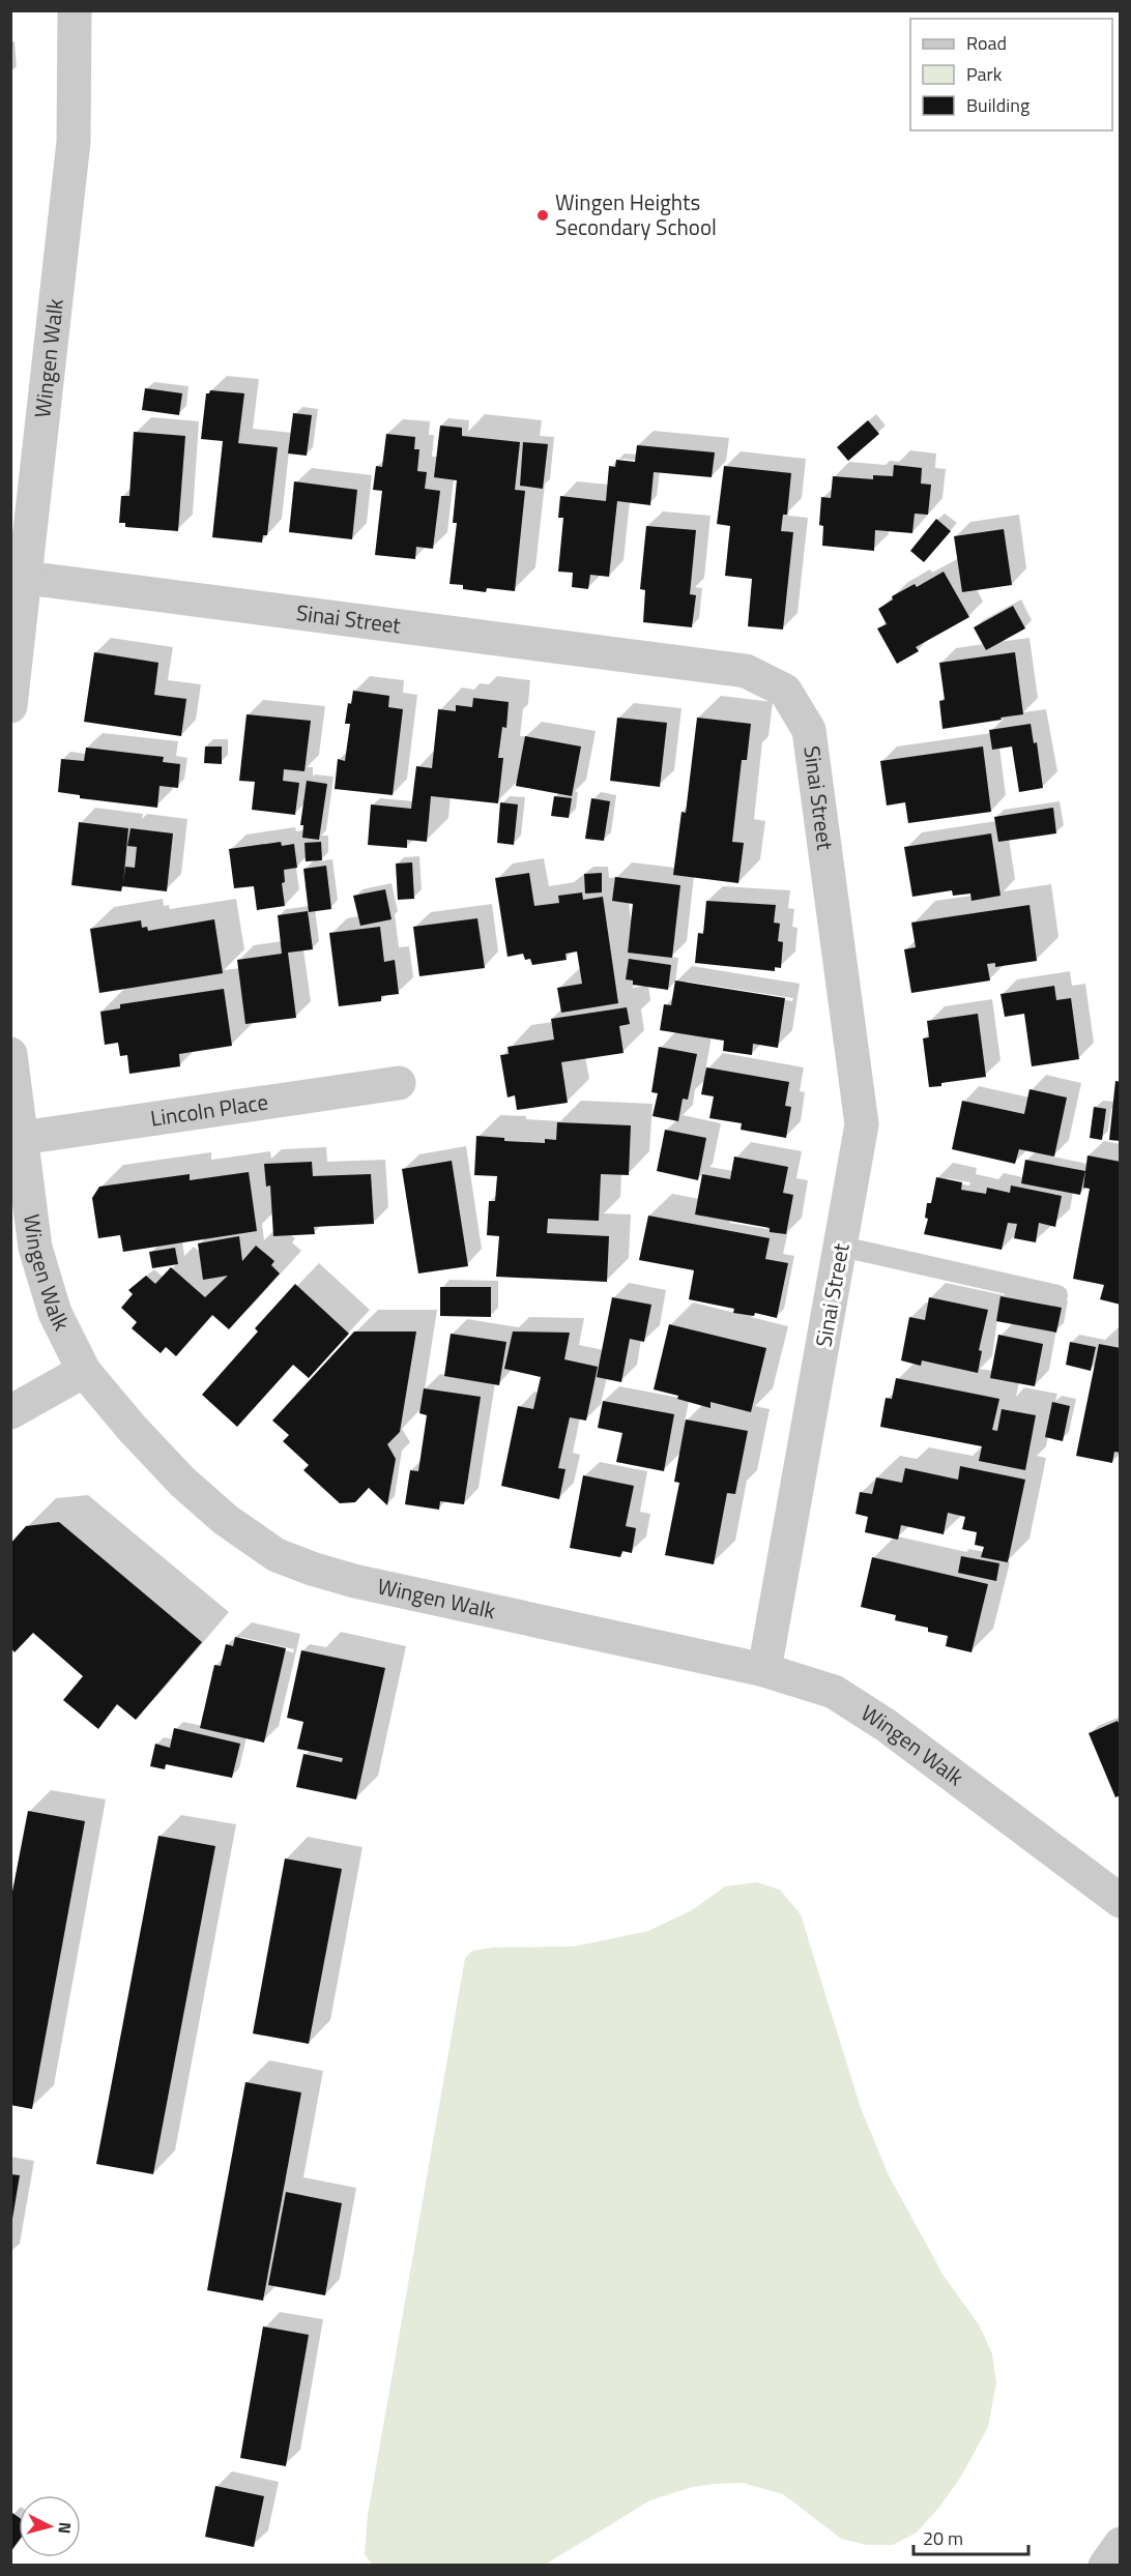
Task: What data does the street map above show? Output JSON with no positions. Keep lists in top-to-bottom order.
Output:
{
  "streets": {
    "street": ["Wingen Walk", "Sinai Street", "Lincoln Place"]
  },
  "crossings": [
    ["Wingen Walk", "Sinai Street"],
    ["Wingen Walk", "Lincoln Place"]
  ],
  "places": ["Wingen Heights Secondary School"],
  "legend": ["Road", "Park", "Building"],
  "scale_bar": "20 m",
  "north": "right"
}
